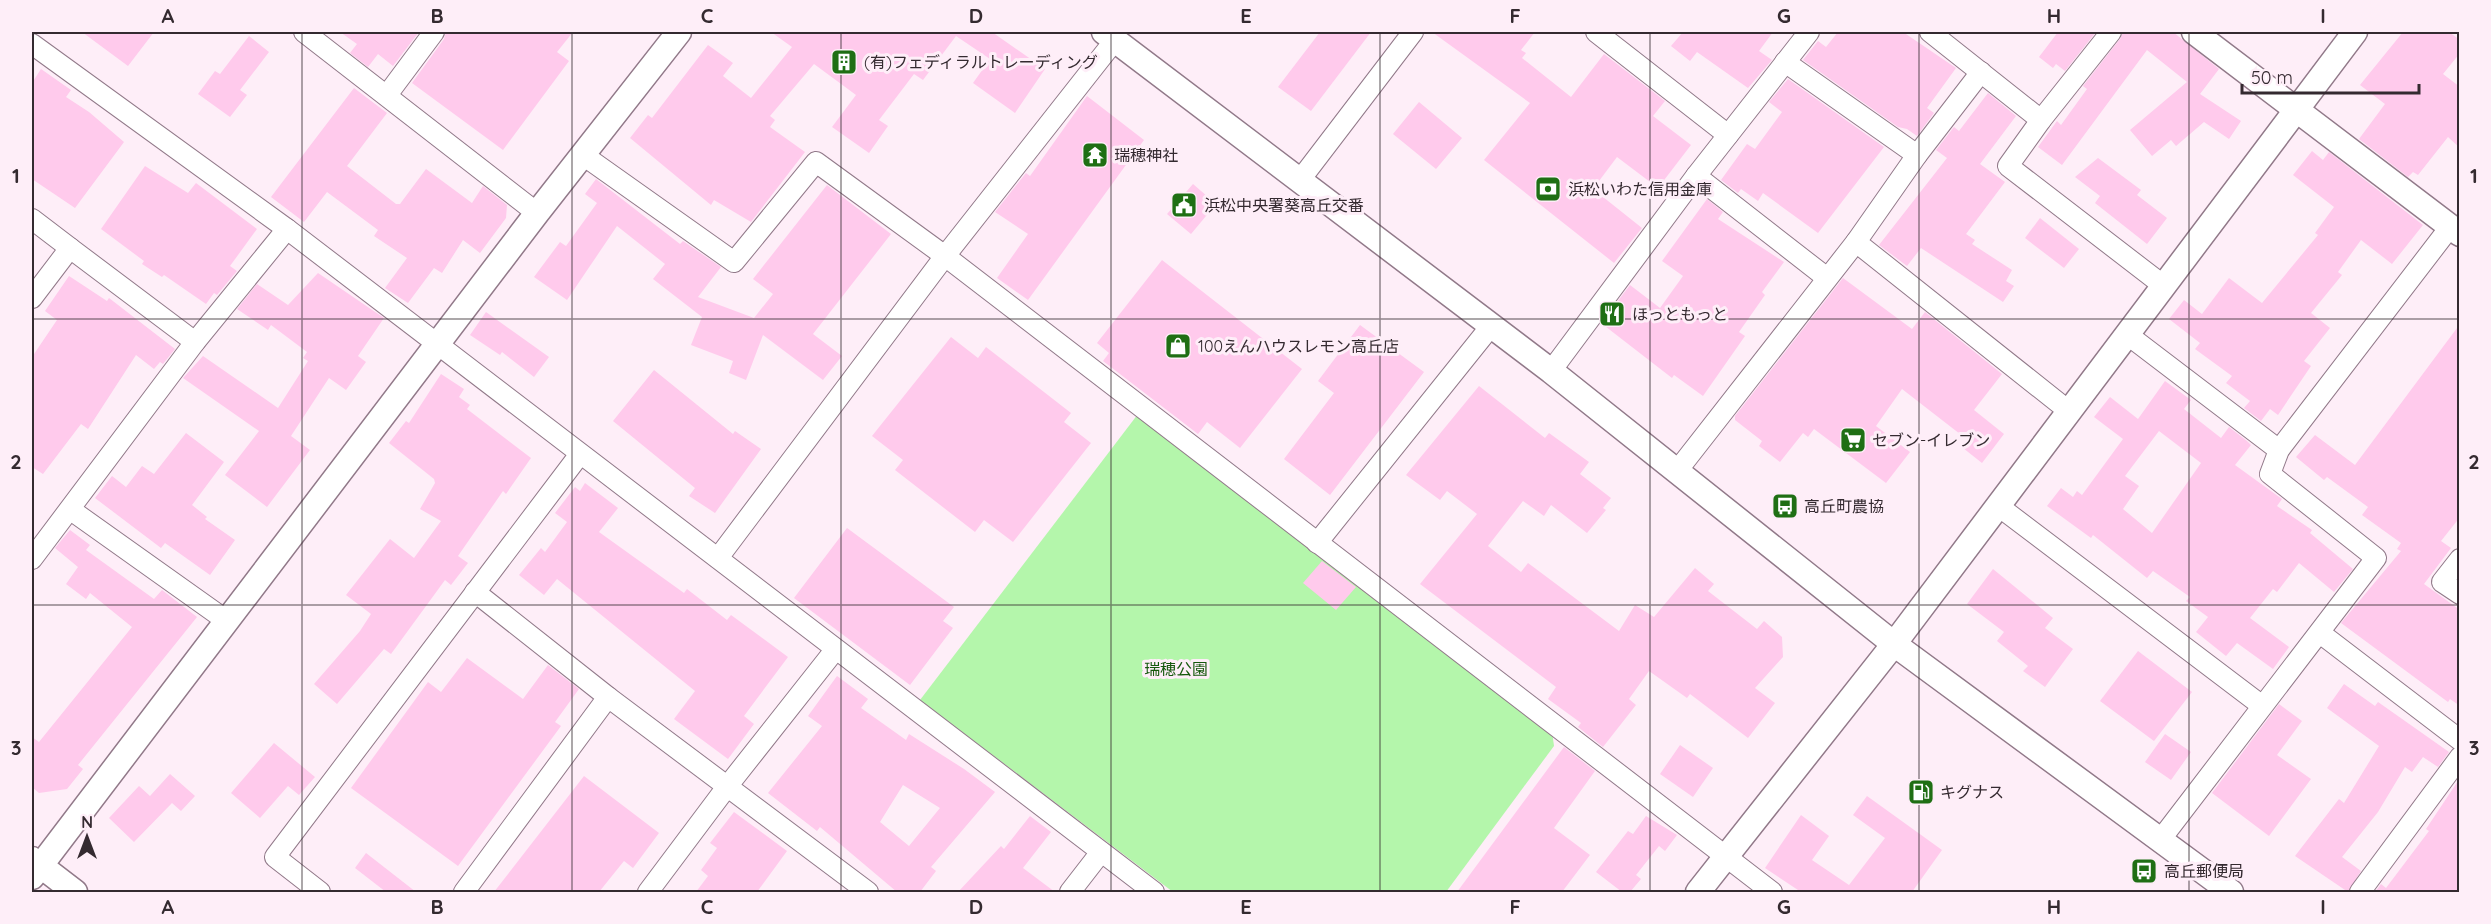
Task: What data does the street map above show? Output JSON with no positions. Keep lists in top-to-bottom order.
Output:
{
  "parks": ["瑞穂公園"],
  "places": {
    "building": ["(有)フェディラルトレーディング"],
    "temple": ["瑞穂神社"],
    "bank": ["浜松いわた信用金庫"],
    "public building": ["浜松中央署葵高丘交番"],
    "restaurant": ["ほっともっと"],
    "shop": ["100えんハウスレモン高丘店"],
    "supermarket": ["セブン-イレブン"],
    "bus stop": ["高丘町農協", "高丘郵便局"],
    "fuel station": ["キグナス"]
  },
  "scale_bar": "50 m",
  "north": "top",
  "grid": {
    "columns": [
      "A",
      "B",
      "C",
      "D",
      "E",
      "F",
      "G",
      "H",
      "I"
    ],
    "rows": ["1", "2", "3"]
  }
}
